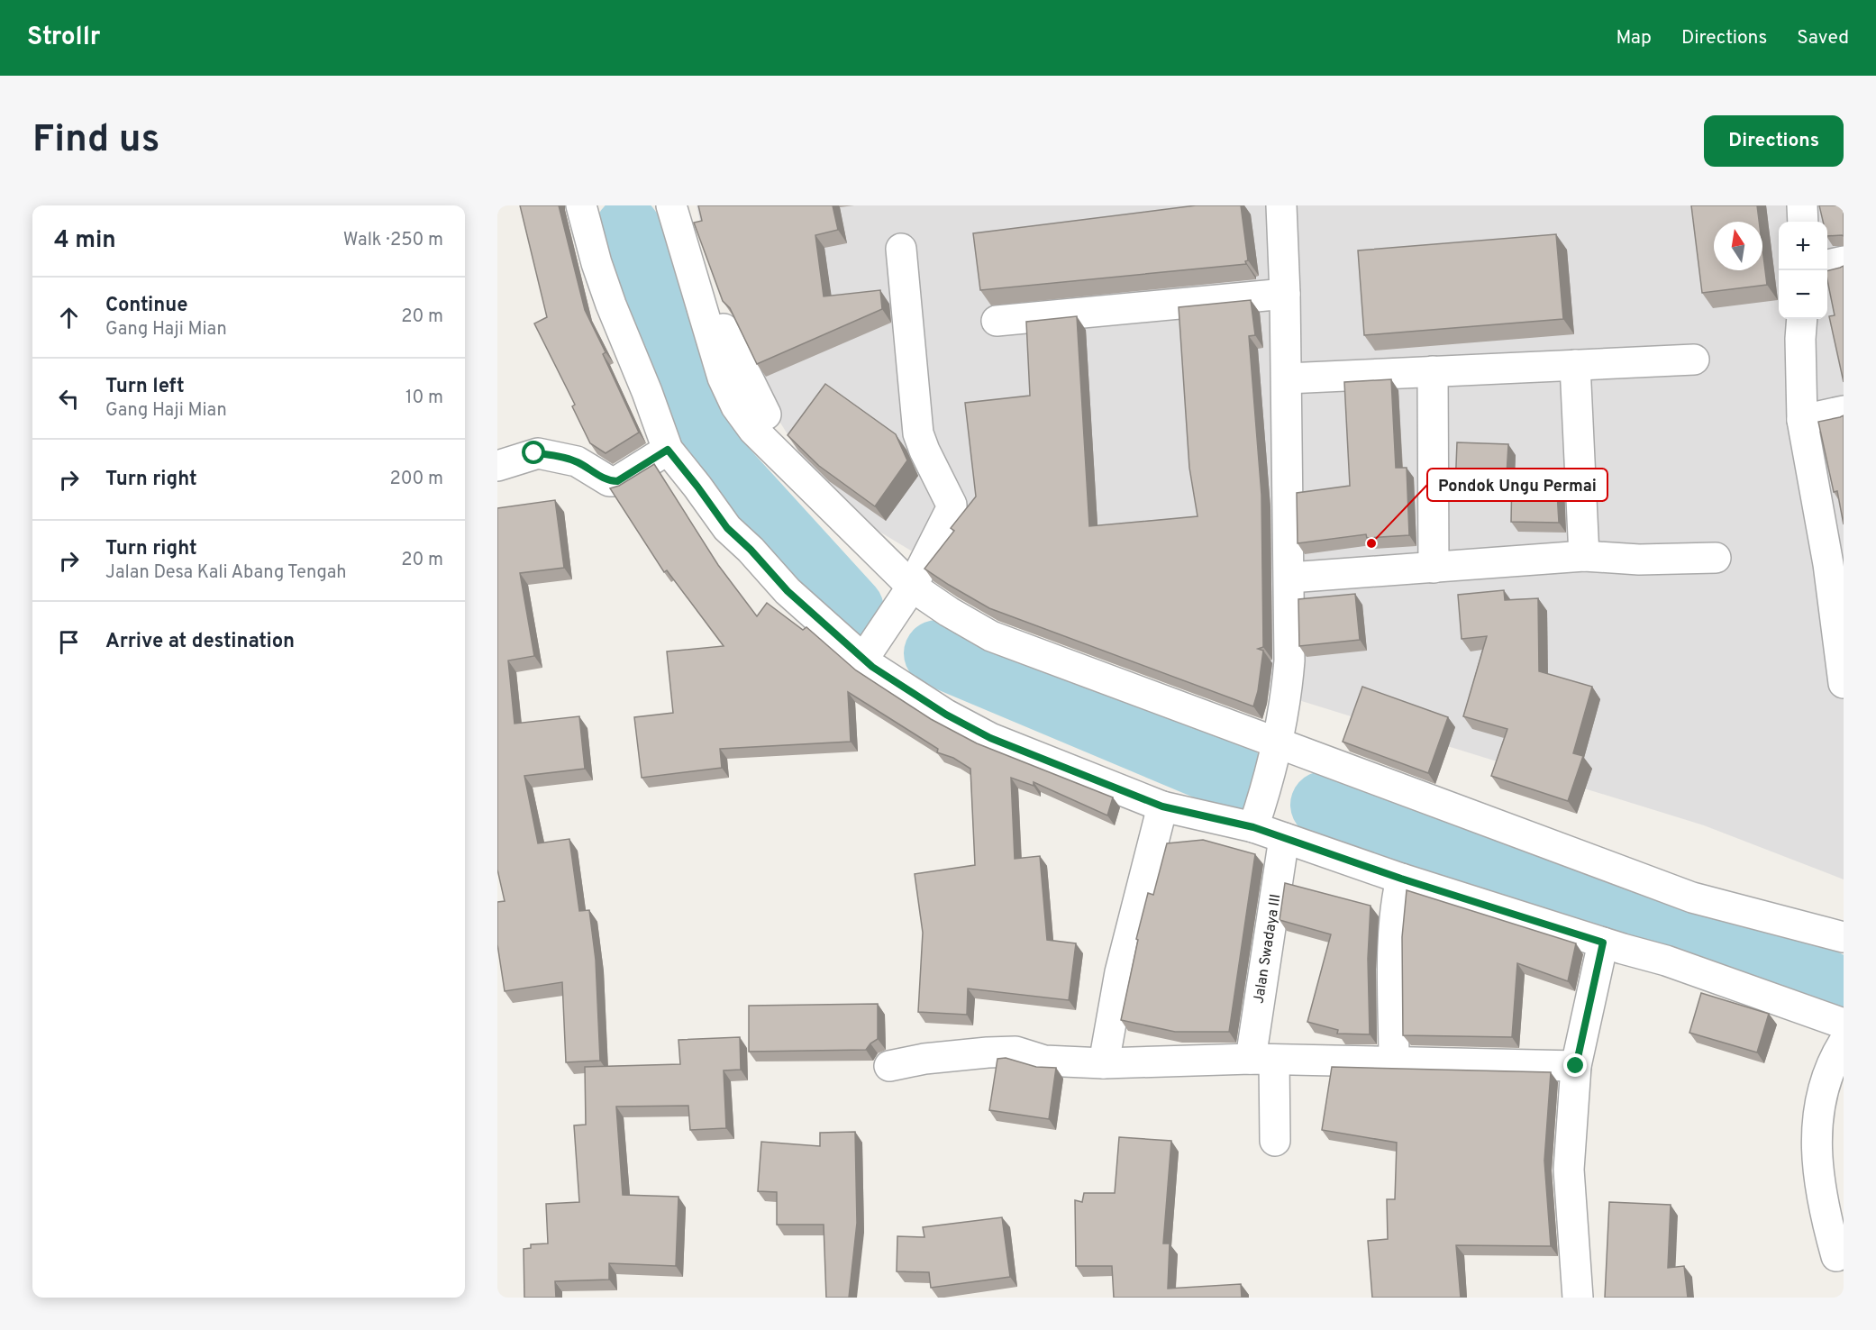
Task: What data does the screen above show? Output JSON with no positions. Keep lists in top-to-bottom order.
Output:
{
  "streets": {
    "street": ["Jalan Swadaya III"]
  },
  "places": ["Pondok Ungu Permai"],
  "north": "top",
  "page": {
    "header": "Strollr",
    "nav": ["Map", "Directions", "Saved"],
    "buttons": "Directions",
    "title": "Find us",
    "heading": ["4 min", "Walk · 250 m"],
    "map_buttons": ["+", "−"],
    "list": [
      ["Continue", "Gang Haji Mian", "20 m"],
      ["Turn left", "Gang Haji Mian", "10 m"],
      ["Turn right", "200 m"],
      ["Turn right", "Jalan Desa Kali Abang Tengah", "20 m"],
      "Arrive at destination"
    ]
  }
}
